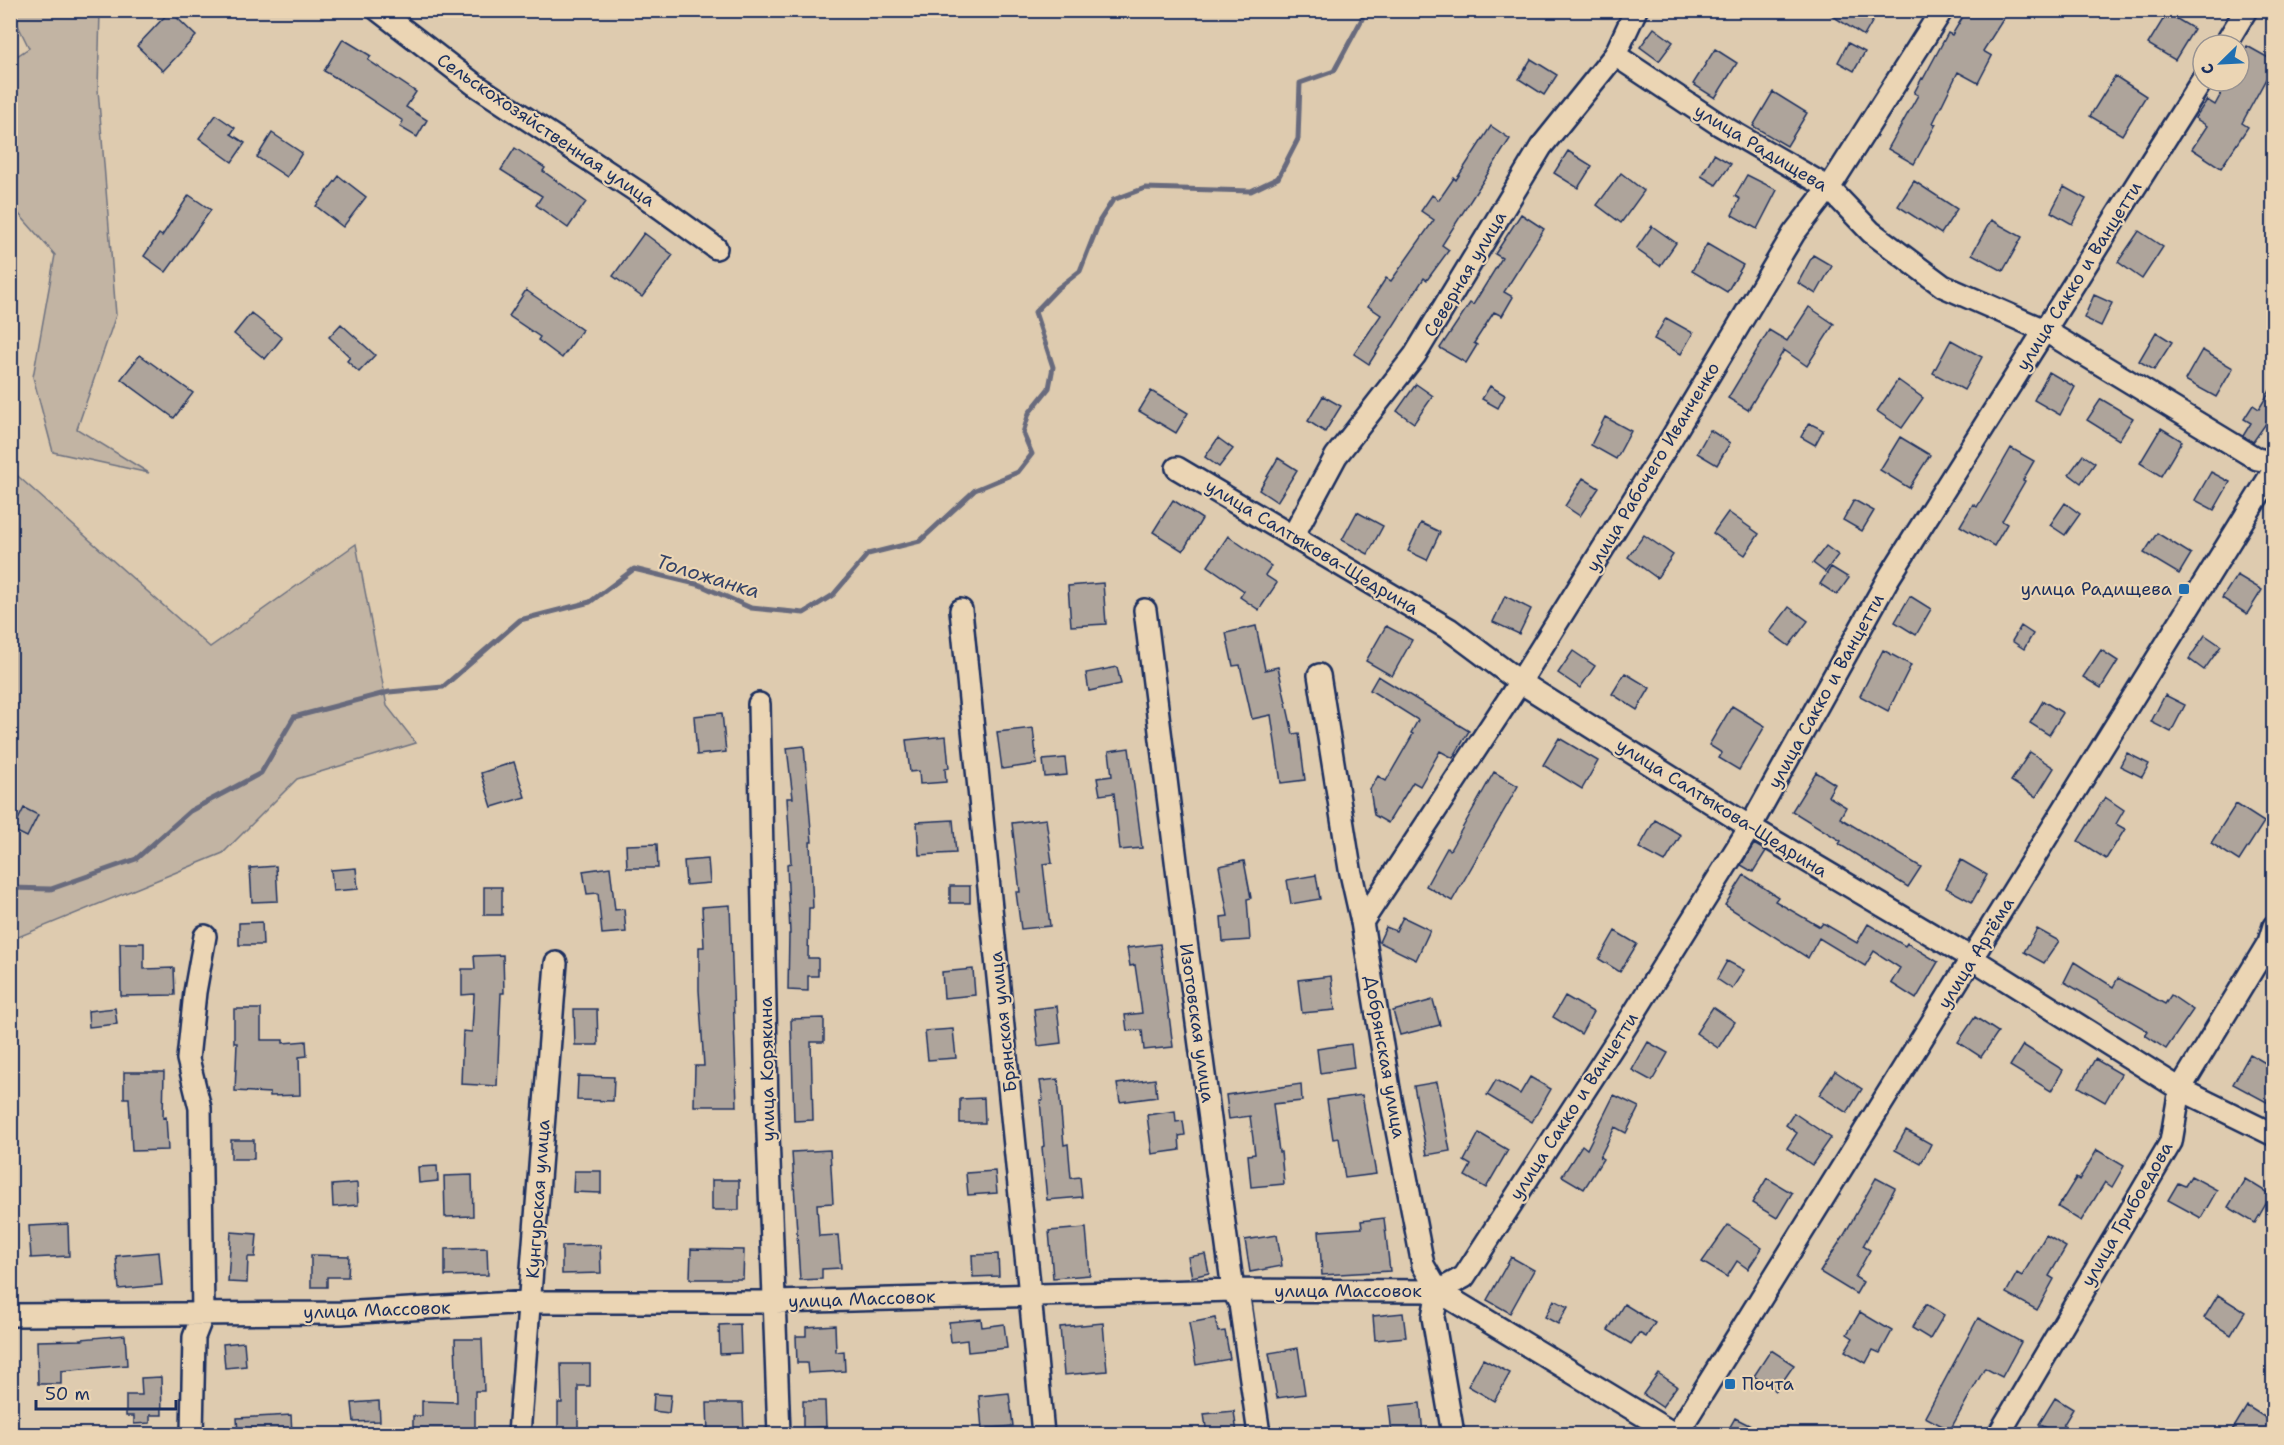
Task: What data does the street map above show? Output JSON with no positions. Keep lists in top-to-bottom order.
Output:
{
  "streets": {
    "street": [
      "Сельскохозяйственная улица",
      "улица Радищева",
      "Северная улица",
      "улица Сакко и Ванцетти",
      "улица Рабочего Иванченко",
      "улица Салтыкова-Щедрина",
      "улица Артёма",
      "Брянская улица",
      "Изотовская улица",
      "Добрянская улица",
      "улица Корякина",
      "Кунгурская улица",
      "улица Грибоедова",
      "улица Массовок"
    ]
  },
  "crossings": [
    ["улица Радищева", "Северная улица"],
    ["улица Радищева", "улица Сакко и Ванцетти"],
    ["улица Радищева", "улица Рабочего Иванченко"],
    ["Северная улица", "улица Салтыкова-Щедрина"],
    ["улица Сакко и Ванцетти", "улица Салтыкова-Щедрина"],
    ["улица Сакко и Ванцетти", "Добрянская улица"],
    ["улица Сакко и Ванцетти", "улица Массовок"],
    ["улица Рабочего Иванченко", "улица Салтыкова-Щедрина"],
    ["улица Рабочего Иванченко", "Добрянская улица"],
    ["улица Салтыкова-Щедрина", "улица Артёма"],
    ["улица Салтыкова-Щедрина", "улица Грибоедова"],
    ["улица Артёма", "улица Массовок"],
    ["Брянская улица", "улица Массовок"],
    ["Изотовская улица", "улица Массовок"],
    ["Добрянская улица", "улица Массовок"],
    ["улица Корякина", "улица Массовок"],
    ["Кунгурская улица", "улица Массовок"]
  ],
  "water": ["Толожанка"],
  "places": {
    "transit": ["улица Радищева", "Почта"]
  },
  "scale_bar": "50 m",
  "north": "bottom left"
}
